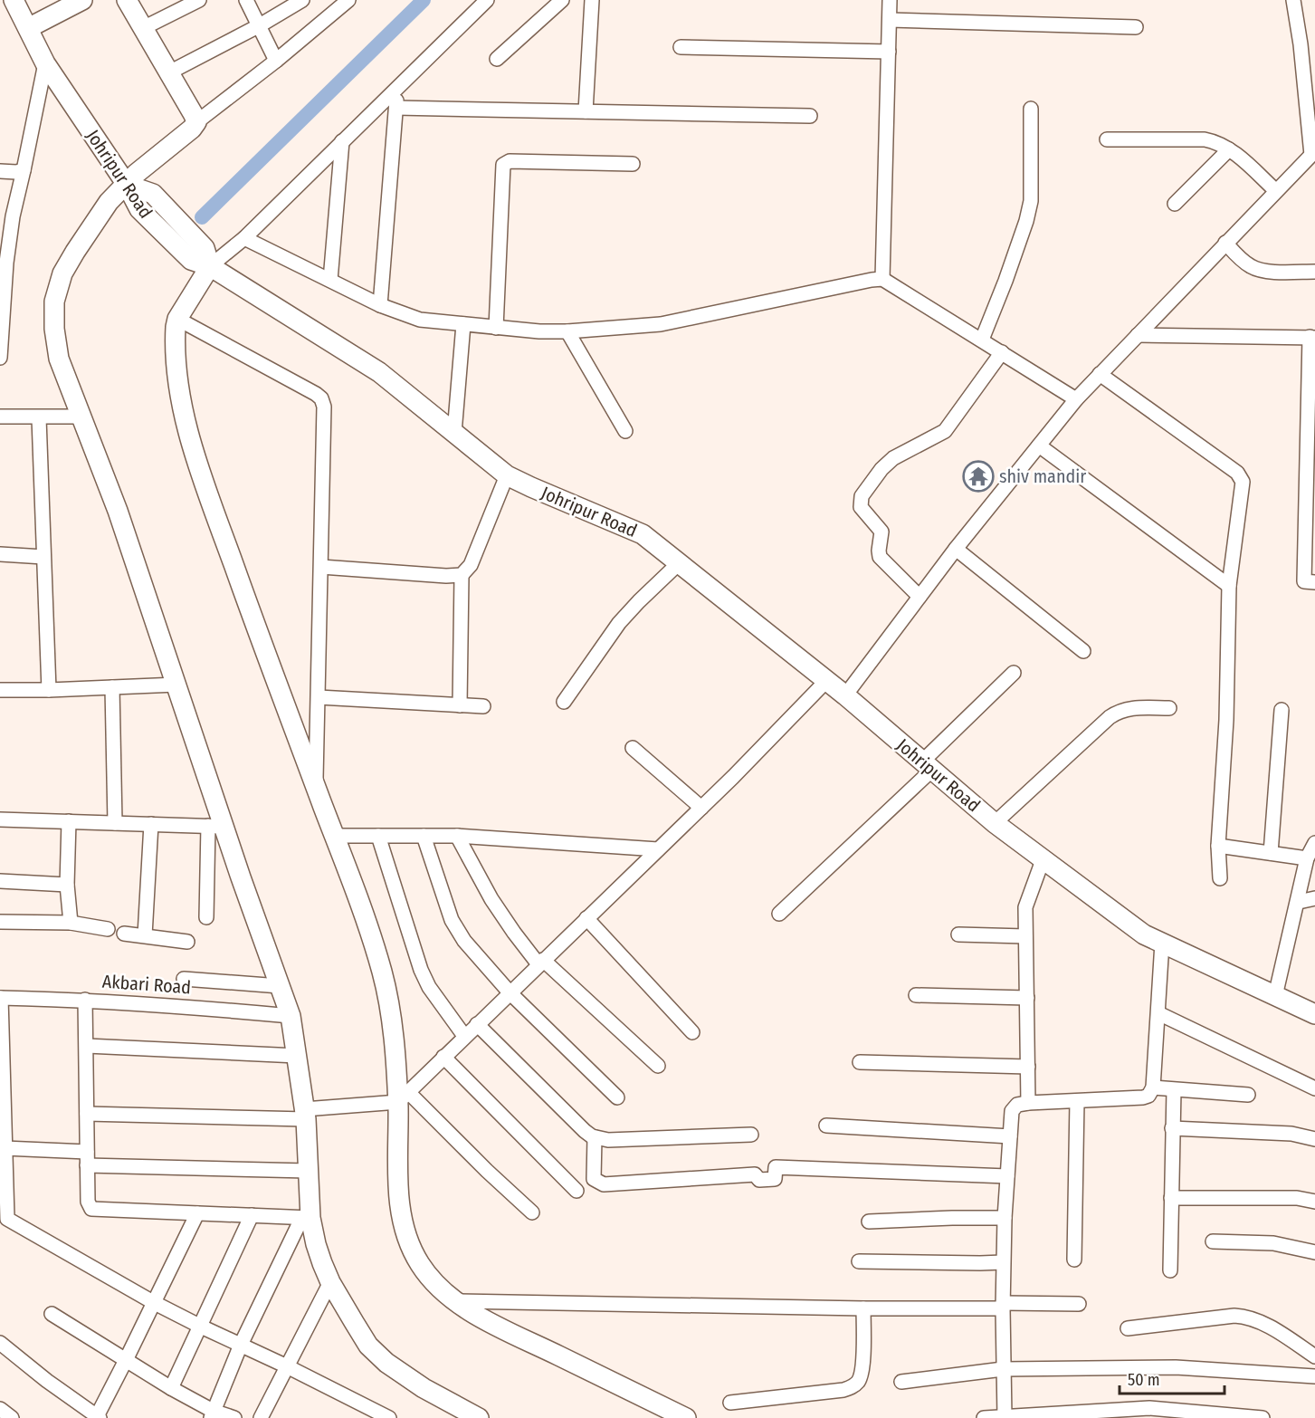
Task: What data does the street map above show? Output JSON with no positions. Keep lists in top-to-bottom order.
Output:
{
  "streets": {
    "street": ["Johripur Road", "Akbari Road"]
  },
  "places": {
    "temple": ["shiv mandir"]
  },
  "scale_bar": "50 m"
}
